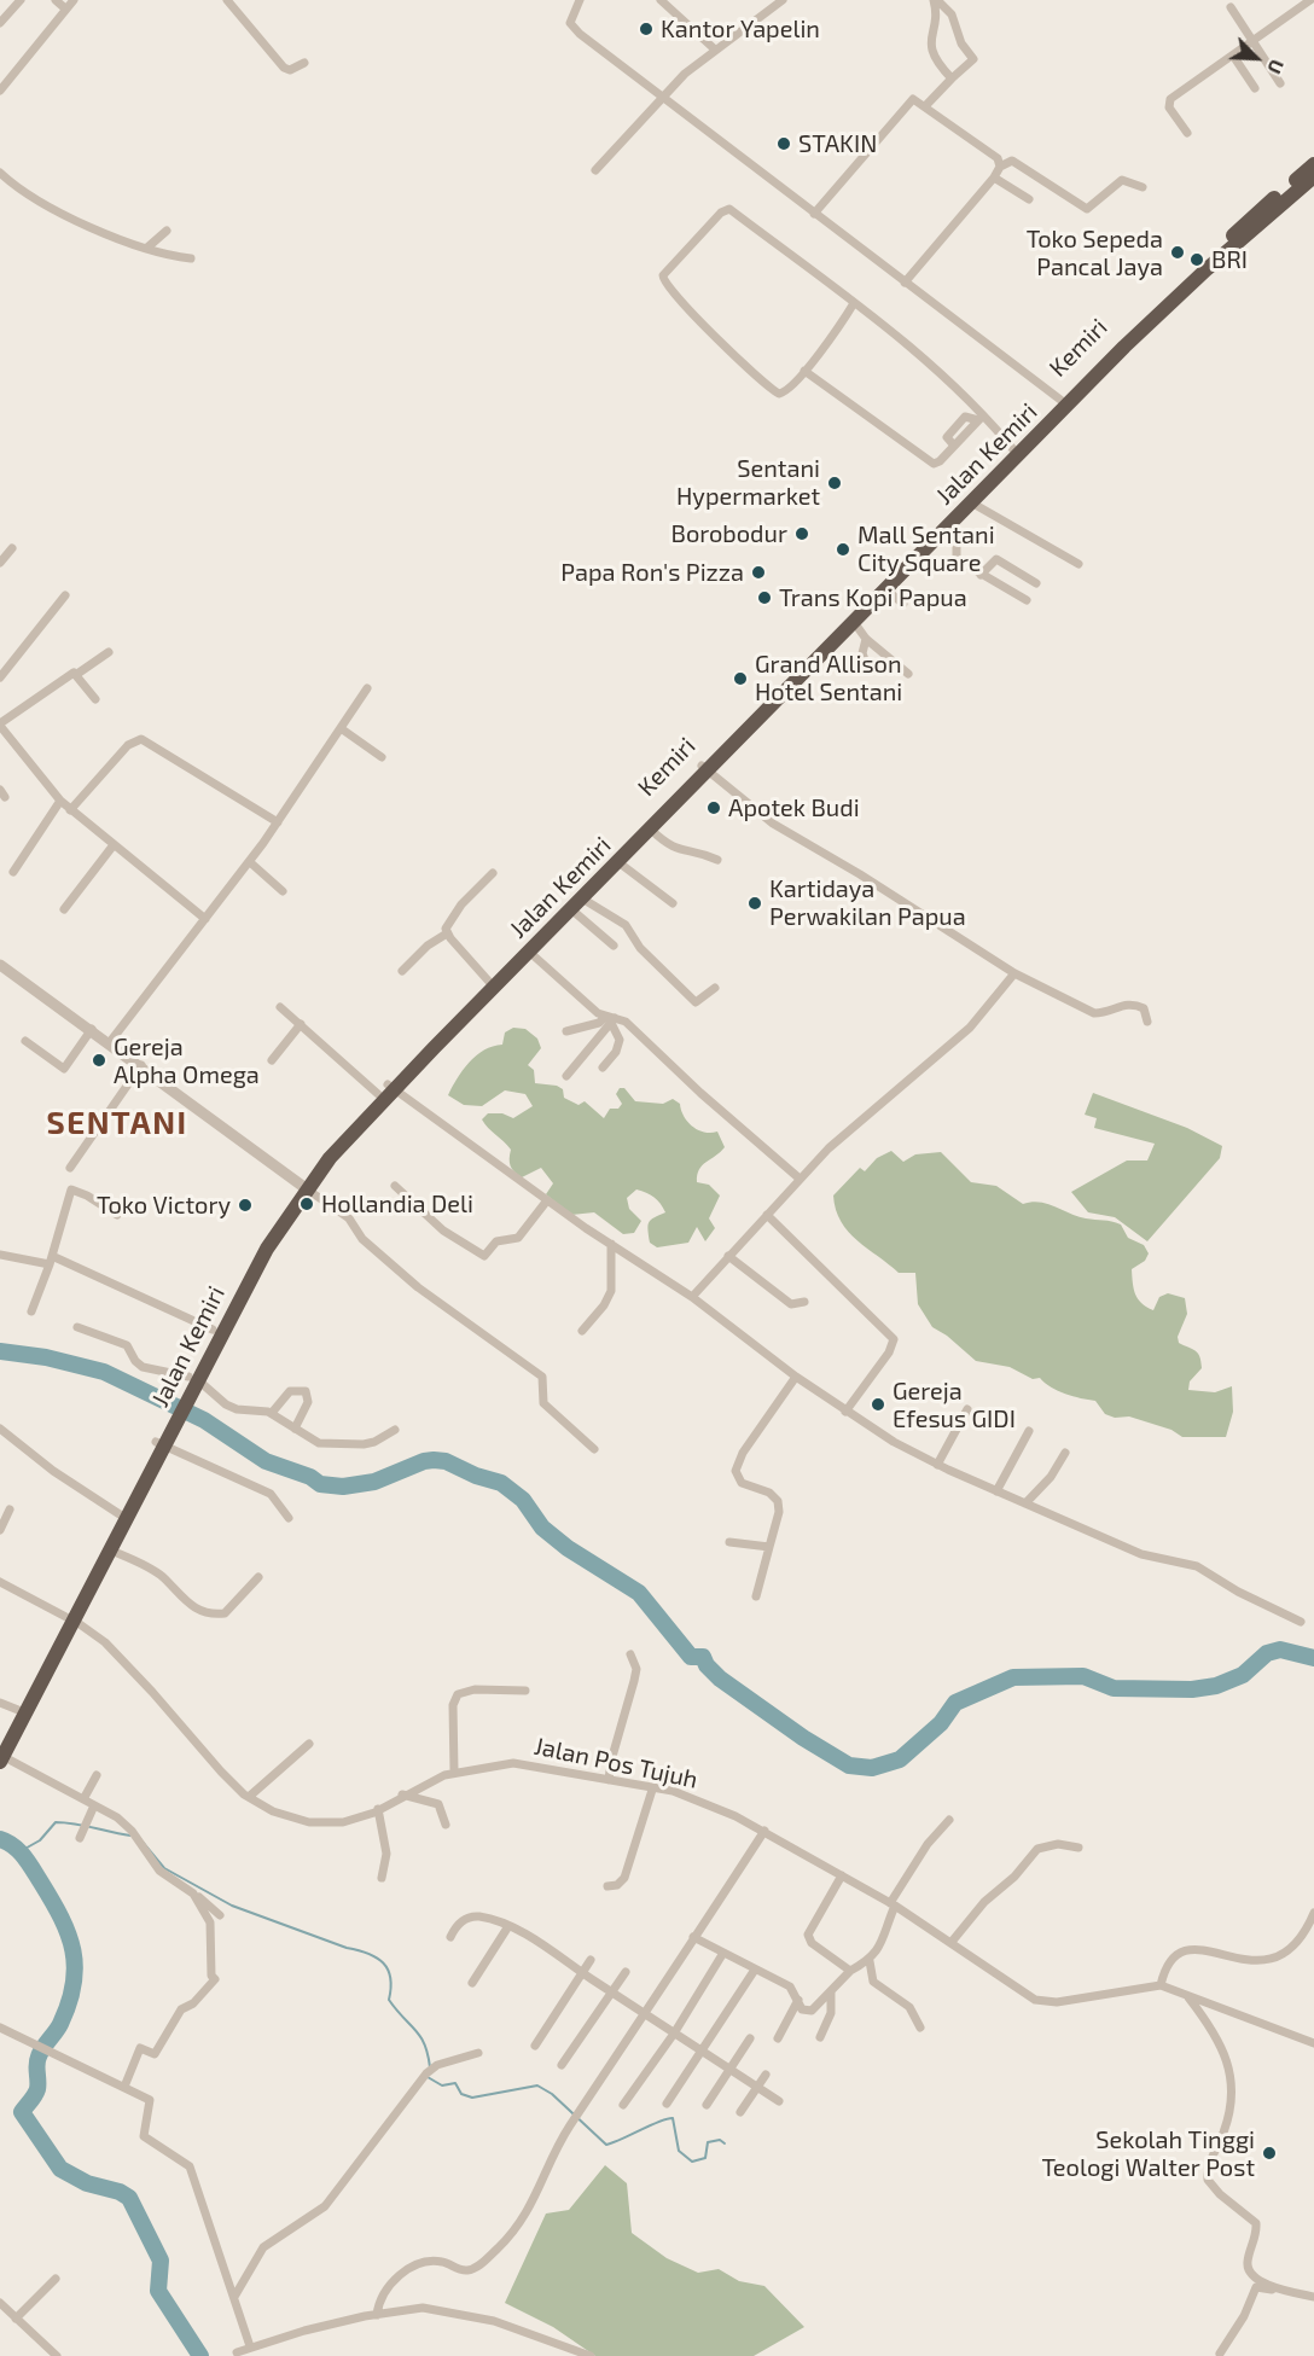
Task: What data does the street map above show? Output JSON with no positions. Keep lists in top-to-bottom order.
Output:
{
  "streets": {
    "highway": ["Kemiri", "Jalan Kemiri"],
    "street": ["Jalan Pos Tujuh"]
  },
  "crossings": [
    ["Kemiri", "Jalan Kemiri"],
    ["Jalan Kemiri", "Jalan Pos Tujuh"]
  ],
  "districts": ["SENTANI"],
  "places": [
    "Kantor Yapelin",
    "STAKIN",
    "Toko Sepeda Pancal Jaya",
    "BRI",
    "Sentani Hypermarket",
    "Borobodur",
    "Mall Sentani City Square",
    "Papa Ron's Pizza",
    "Trans Kopi Papua",
    "Grand Allison Hotel Sentani",
    "Apotek Budi",
    "Kartidaya Perwakilan Papua",
    "Gereja Alpha Omega",
    "Hollandia Deli",
    "Toko Victory",
    "Gereja Efesus GIDI",
    "Sekolah Tinggi Teologi Walter Post"
  ],
  "north": "bottom right"
}
